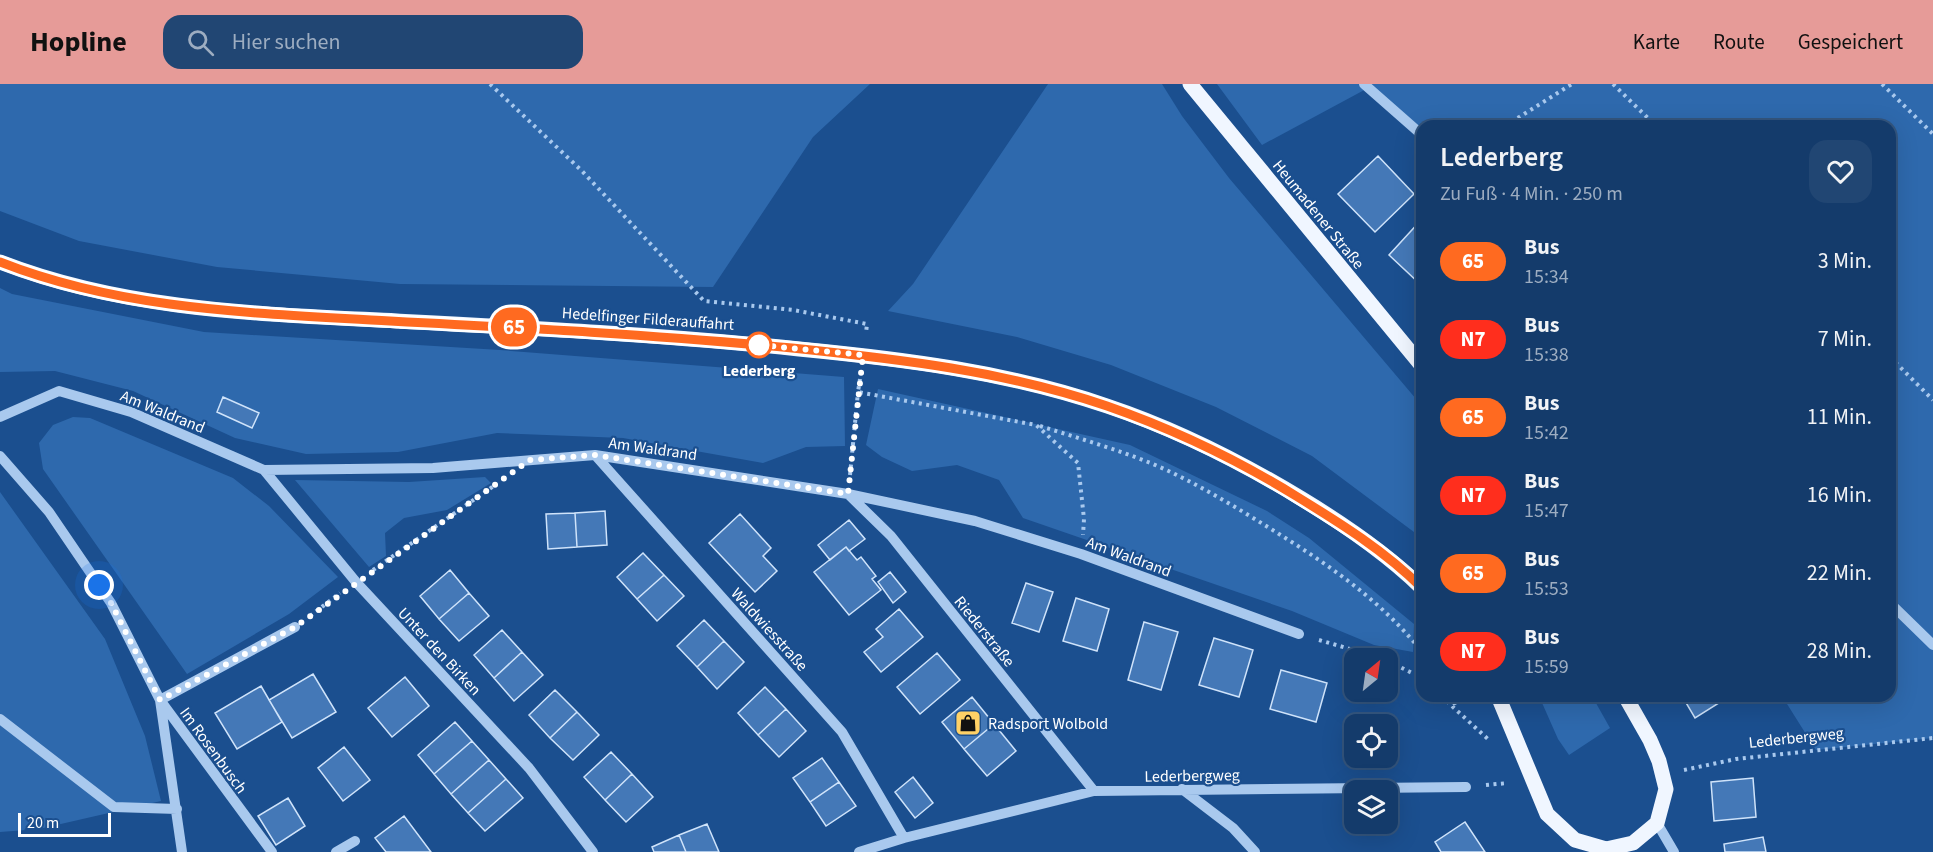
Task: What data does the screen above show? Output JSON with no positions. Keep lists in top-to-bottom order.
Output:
{
  "streets": {
    "main road": ["Heumadener Straße", "Hedelfinger Filderauffahrt"],
    "street": [
      "Am Waldrand",
      "Waldwiesstraße",
      "Riederstraße",
      "Unter den Birken",
      "Lederbergweg",
      "Im Rosenbusch"
    ]
  },
  "crossings": [
    ["Am Waldrand", "Waldwiesstraße"],
    ["Am Waldrand", "Riederstraße"],
    ["Am Waldrand", "Unter den Birken"],
    ["Waldwiesstraße", "Lederbergweg"],
    ["Riederstraße", "Lederbergweg"]
  ],
  "places": {
    "other": ["Lederberg"],
    "shop": ["Radsport Wolbold"]
  },
  "lines": ["bus line 65"],
  "scale_bar": "20 m",
  "north": "top right",
  "page": {
    "header": "Hopline",
    "search": "Hier suchen",
    "nav": ["Karte", "Route", "Gespeichert"],
    "on_map": "65",
    "heading": ["Lederberg", "Zu Fuß · 4 Min. · 250 m"],
    "list": [
      {
        "mark": "65",
        "name": "Bus",
        "note": "15:34",
        "value": "3 Min."
      },
      {
        "mark": "N7",
        "name": "Bus",
        "note": "15:38",
        "value": "7 Min."
      },
      {
        "mark": "65",
        "name": "Bus",
        "note": "15:42",
        "value": "11 Min."
      },
      {
        "mark": "N7",
        "name": "Bus",
        "note": "15:47",
        "value": "16 Min."
      },
      {
        "mark": "65",
        "name": "Bus",
        "note": "15:53",
        "value": "22 Min."
      },
      {
        "mark": "N7",
        "name": "Bus",
        "note": "15:59",
        "value": "28 Min."
      }
    ],
    "scale": "20 m"
  }
}
